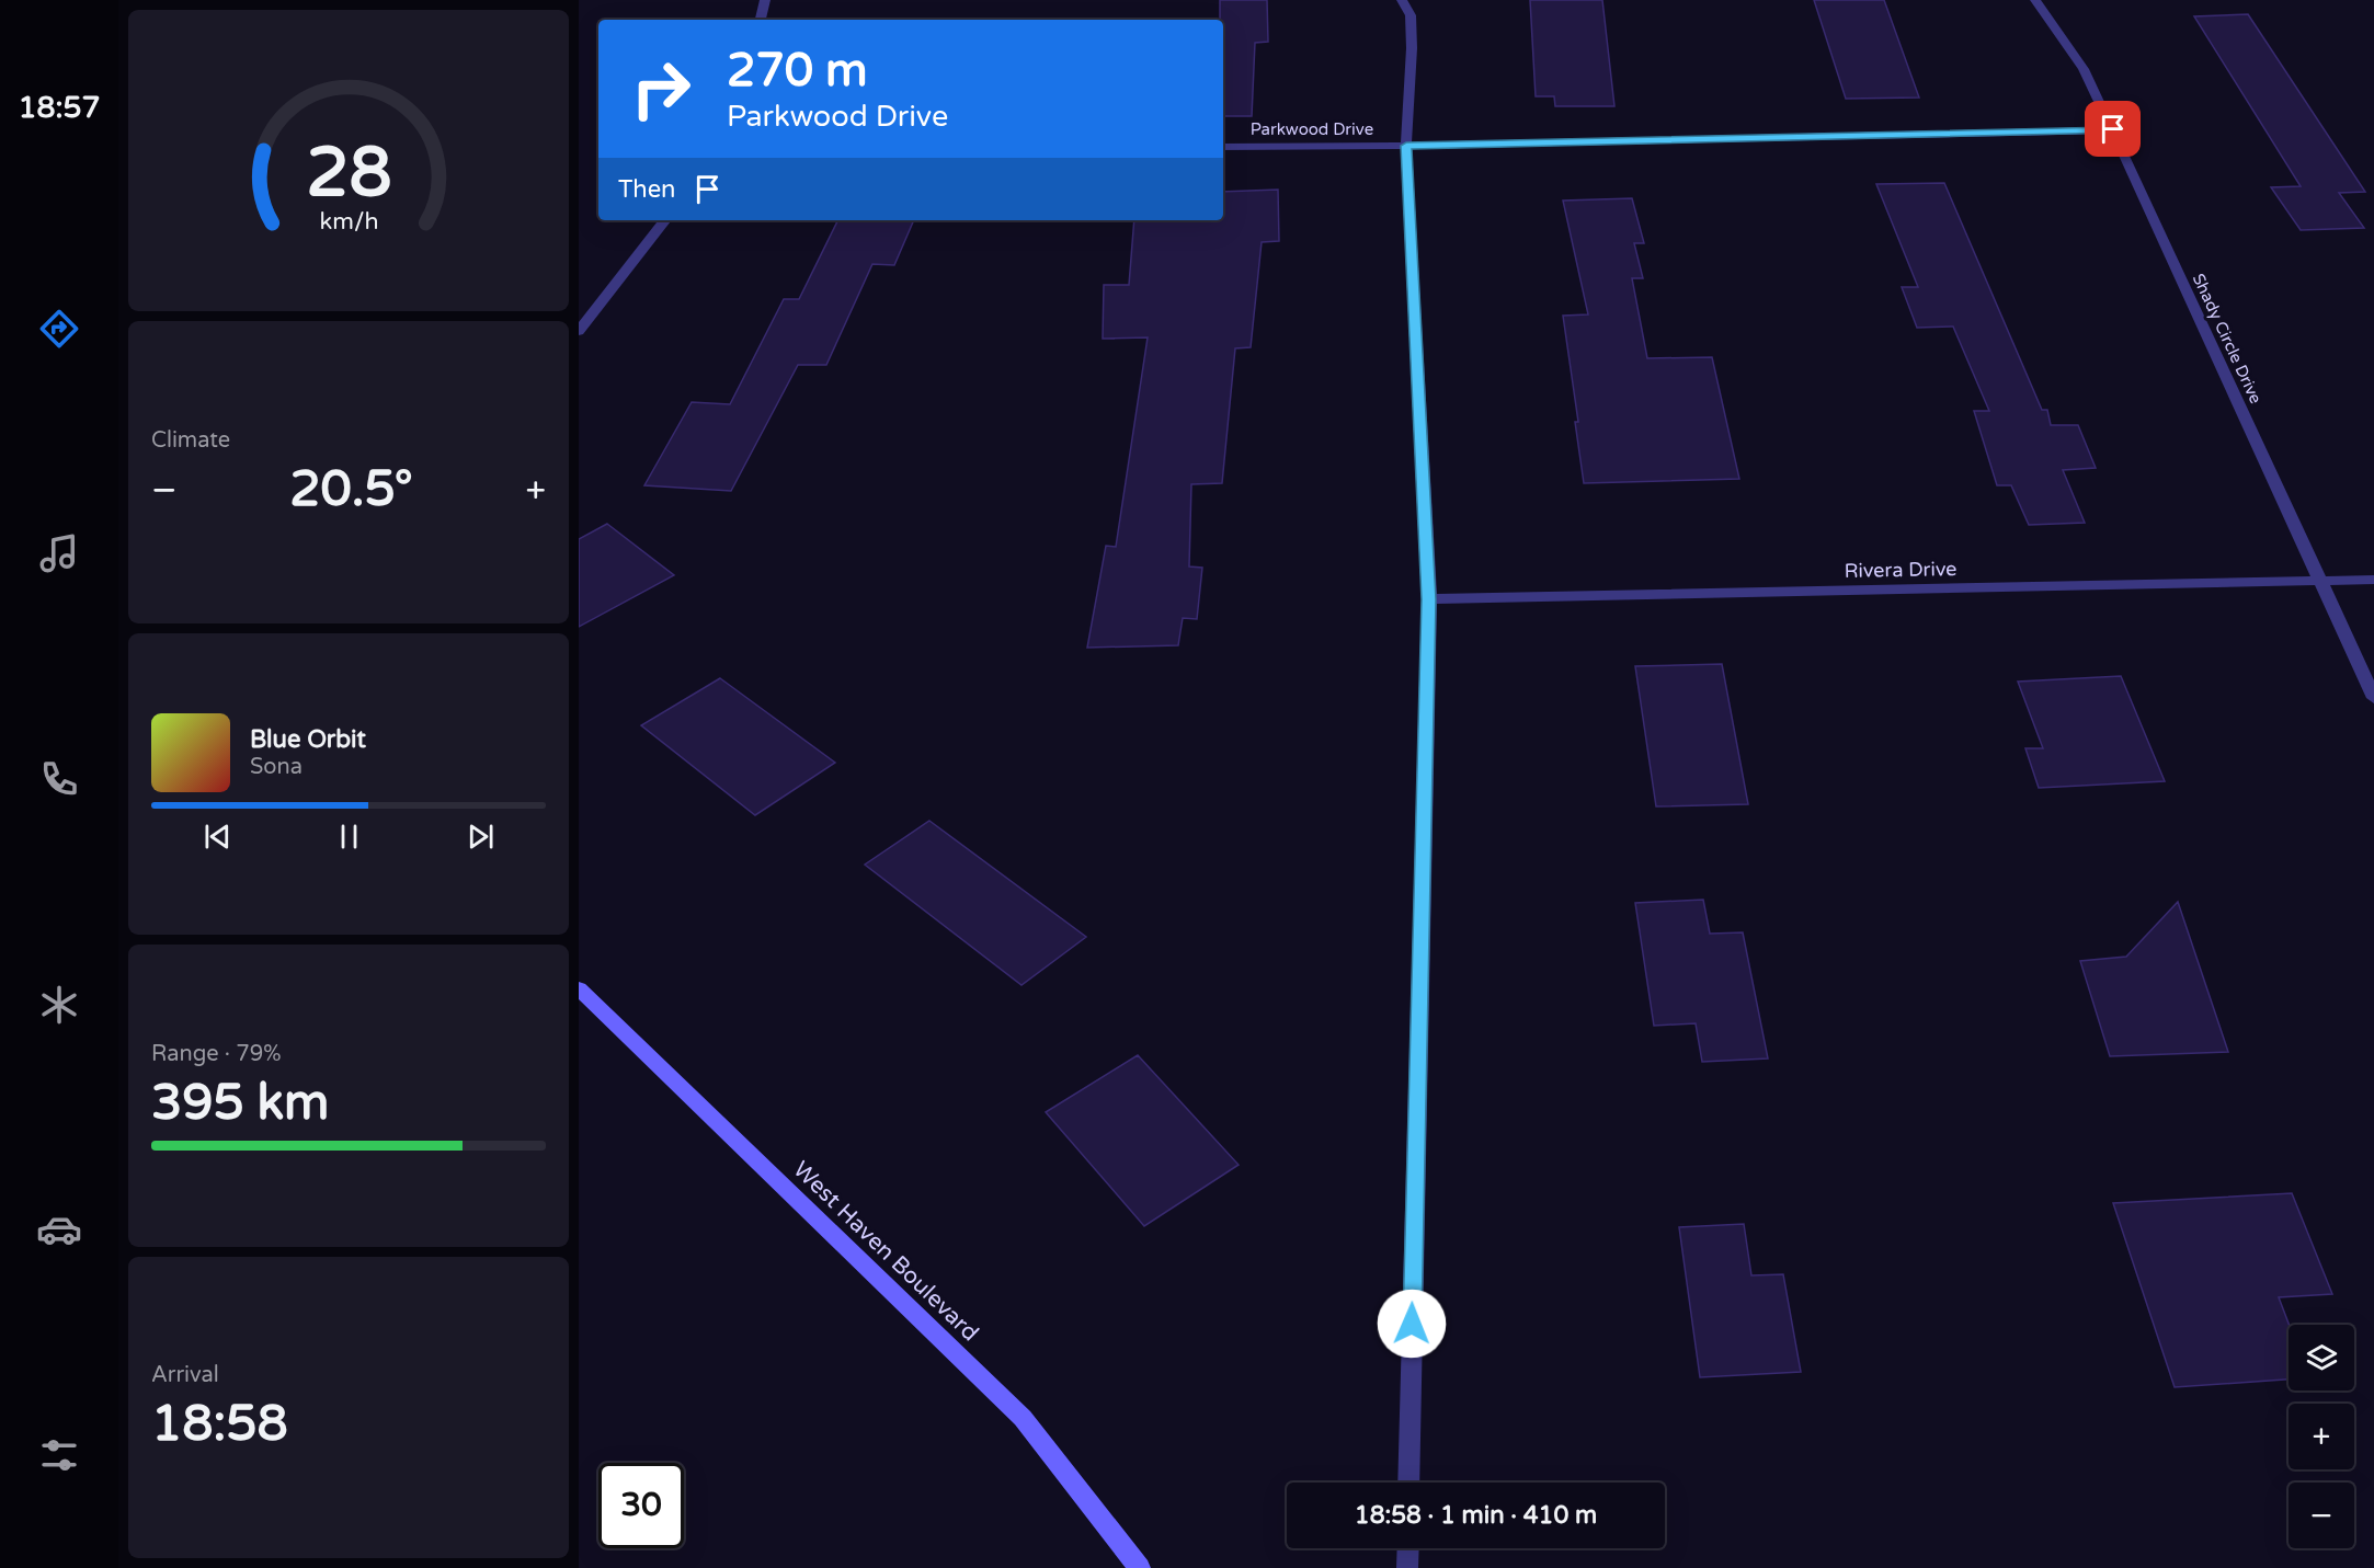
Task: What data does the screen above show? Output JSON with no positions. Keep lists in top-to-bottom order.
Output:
{
  "streets": {
    "street": [
      "Parkwood Drive",
      "Shady Circle Drive",
      "Rivera Drive",
      "West Haven Boulevard"
    ]
  },
  "crossings": [
    ["Parkwood Drive", "Shady Circle Drive"],
    ["Shady Circle Drive", "Rivera Drive"]
  ],
  "page": {
    "tabs": "18:57",
    "turn": ["270 m", "Parkwood Drive"],
    "then": "Then",
    "tile": [
      "Climate",
      ["Range · 79%", "395 km"],
      ["Arrival", "18:58"]
    ],
    "heat": ["−", "20.5°", "+"],
    "song": ["Blue Orbit", "Sona"],
    "map_buttons": ["+", "−"],
    "limit": "30",
    "trip": "18:58 · 1 min · 410 m",
    "gauge": ["28", "km/h"]
  }
}
